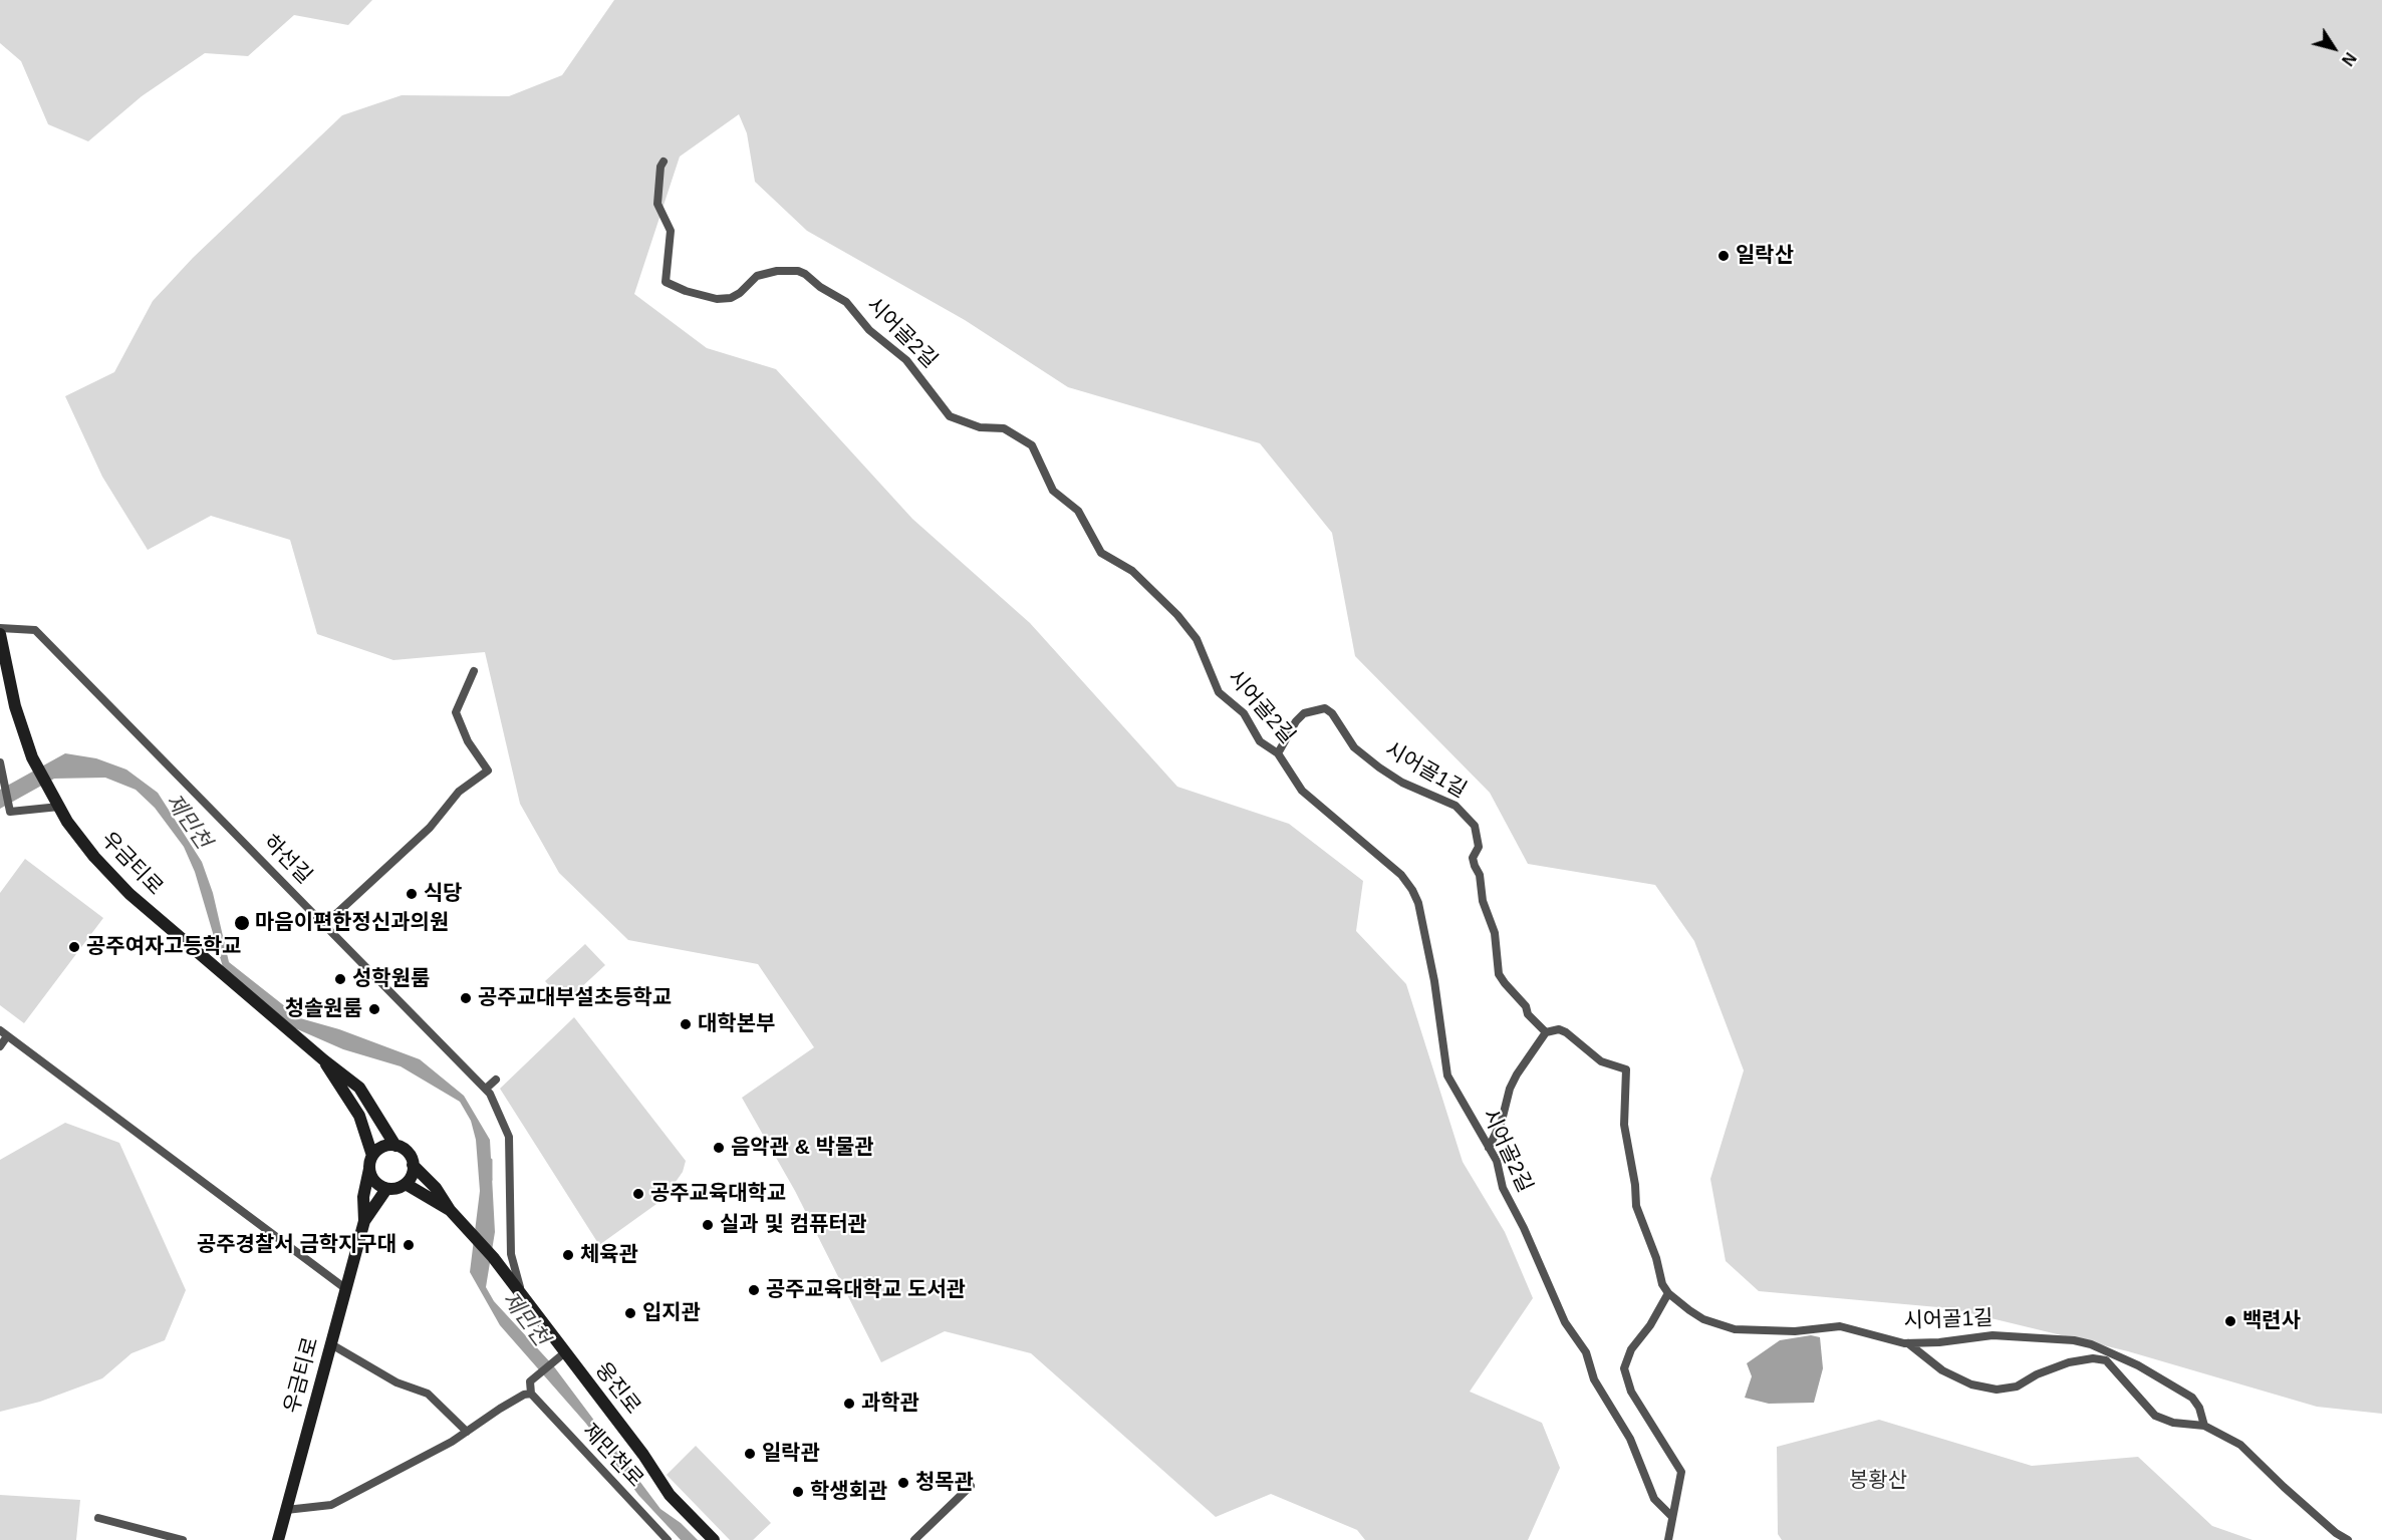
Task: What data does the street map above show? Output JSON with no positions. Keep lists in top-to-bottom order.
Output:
{
  "streets": {
    "main road": ["우금티로", "웅진로"],
    "street": [
      "시어골2길",
      "시어골1길",
      "하선길",
      "제민천로"
    ]
  },
  "crossings": [
    ["시어골2길", "시어골1길"],
    ["하선길", "웅진로"]
  ],
  "water": ["제민천"],
  "parks": ["봉황산"],
  "places": [
    "일락산",
    "식당",
    "마음이편한정신과의원",
    "공주여자고등학교",
    "성학원룸",
    "공주교대부설초등학교",
    "청솔원룸",
    "대학본부",
    "음악관 & 박물관",
    "공주교육대학교",
    "실과 및 컴퓨터관",
    "공주경찰서 금학지구대",
    "체육관",
    "공주교육대학교 도서관",
    "입지관",
    "백련사",
    "과학관",
    "일락관",
    "청목관",
    "학생회관"
  ],
  "north": "bottom right"
}
